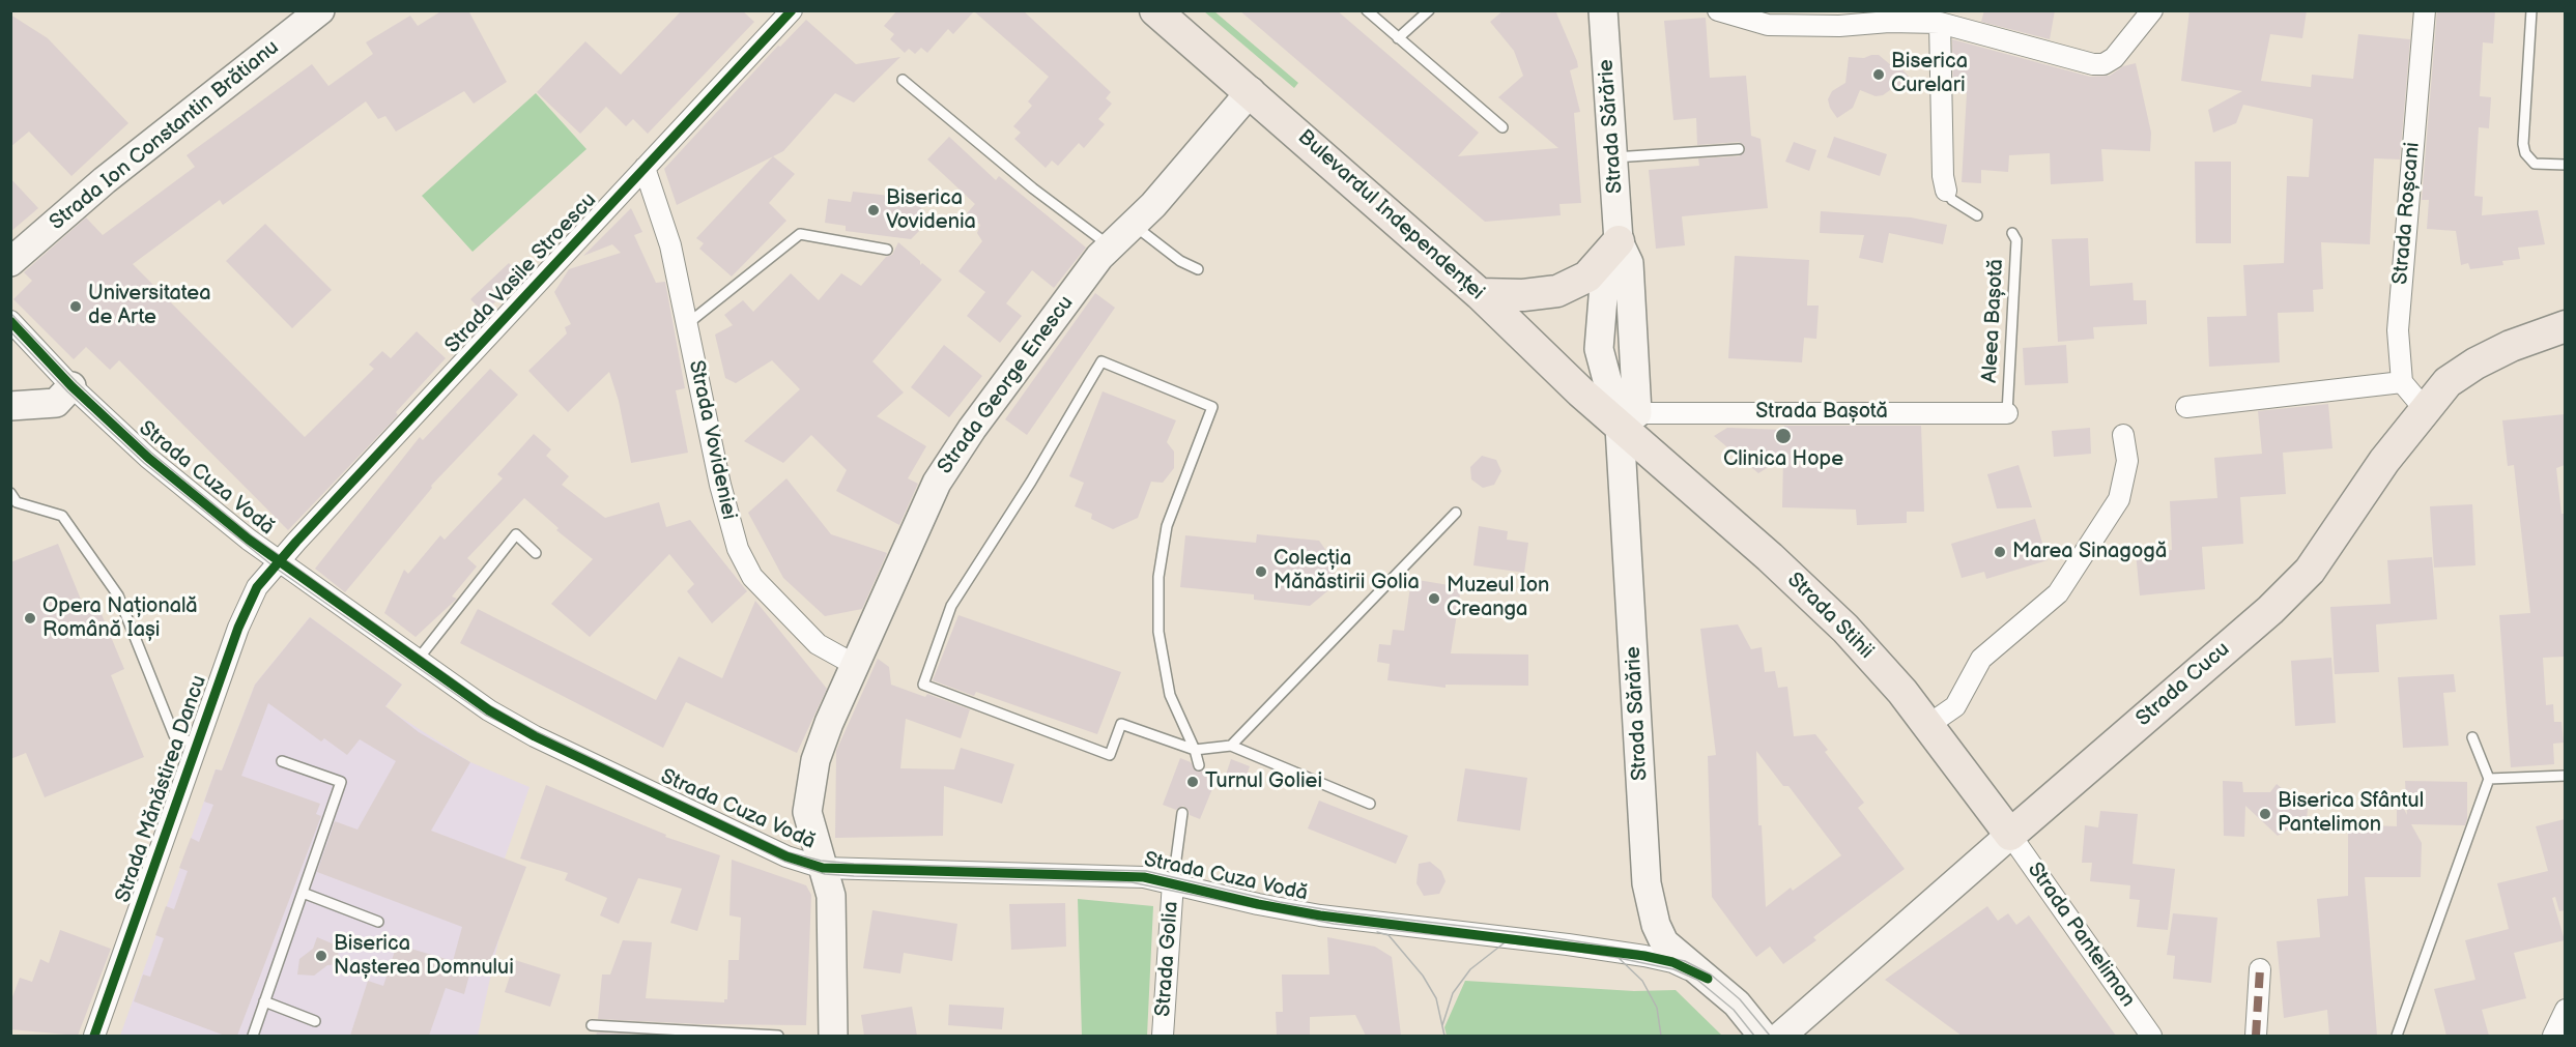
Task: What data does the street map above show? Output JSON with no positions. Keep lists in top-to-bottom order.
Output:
{
  "streets": {
    "main road": ["Bulevardul Independenței", "Strada Stihii", "Strada Cucu"],
    "street": [
      "Strada Sărărie",
      "Strada Ion Constantin Brătianu",
      "Strada Roșcani",
      "Strada Vasile Stroescu",
      "Strada George Enescu",
      "Strada Bașotă",
      "Strada Vovideniei",
      "Strada Cuza Vodă",
      "Strada Mănăstirea Dancu",
      "Strada Pantelimon",
      "Strada Golia"
    ],
    "lane": ["Aleea Bașotă"]
  },
  "crossings": [
    ["Strada Sărărie", "Bulevardul Independenței"],
    ["Strada Sărărie", "Strada Bașotă"],
    ["Strada Sărărie", "Strada Cuza Vodă"],
    ["Strada Sărărie", "Strada Stihii"],
    ["Bulevardul Independenței", "Strada George Enescu"],
    ["Bulevardul Independenței", "Strada Bașotă"],
    ["Bulevardul Independenței", "Strada Stihii"],
    ["Strada Vasile Stroescu", "Strada Vovideniei"],
    ["Strada Vasile Stroescu", "Strada Cuza Vodă"],
    ["Strada Vasile Stroescu", "Strada Mănăstirea Dancu"],
    ["Aleea Bașotă", "Strada Bașotă"],
    ["Strada George Enescu", "Strada Vovideniei"],
    ["Strada George Enescu", "Strada Cuza Vodă"],
    ["Strada Bașotă", "Strada Stihii"],
    ["Strada Cuza Vodă", "Strada Mănăstirea Dancu"],
    ["Strada Cuza Vodă", "Strada Golia"],
    ["Strada Stihii", "Strada Cucu"],
    ["Strada Stihii", "Strada Pantelimon"],
    ["Strada Cucu", "Strada Pantelimon"]
  ],
  "places": [
    "Biserica Curelari",
    "Biserica Vovidenia",
    "Universitatea de Arte",
    "Clinica Hope",
    "Marea Sinagogă",
    "Colecția Mănăstirii Golia",
    "Muzeul Ion Creanga",
    "Opera Națională Română Iași",
    "Turnul Goliei",
    "Biserica Sfântul Pantelimon",
    "Biserica Nașterea Domnului"
  ]
}
